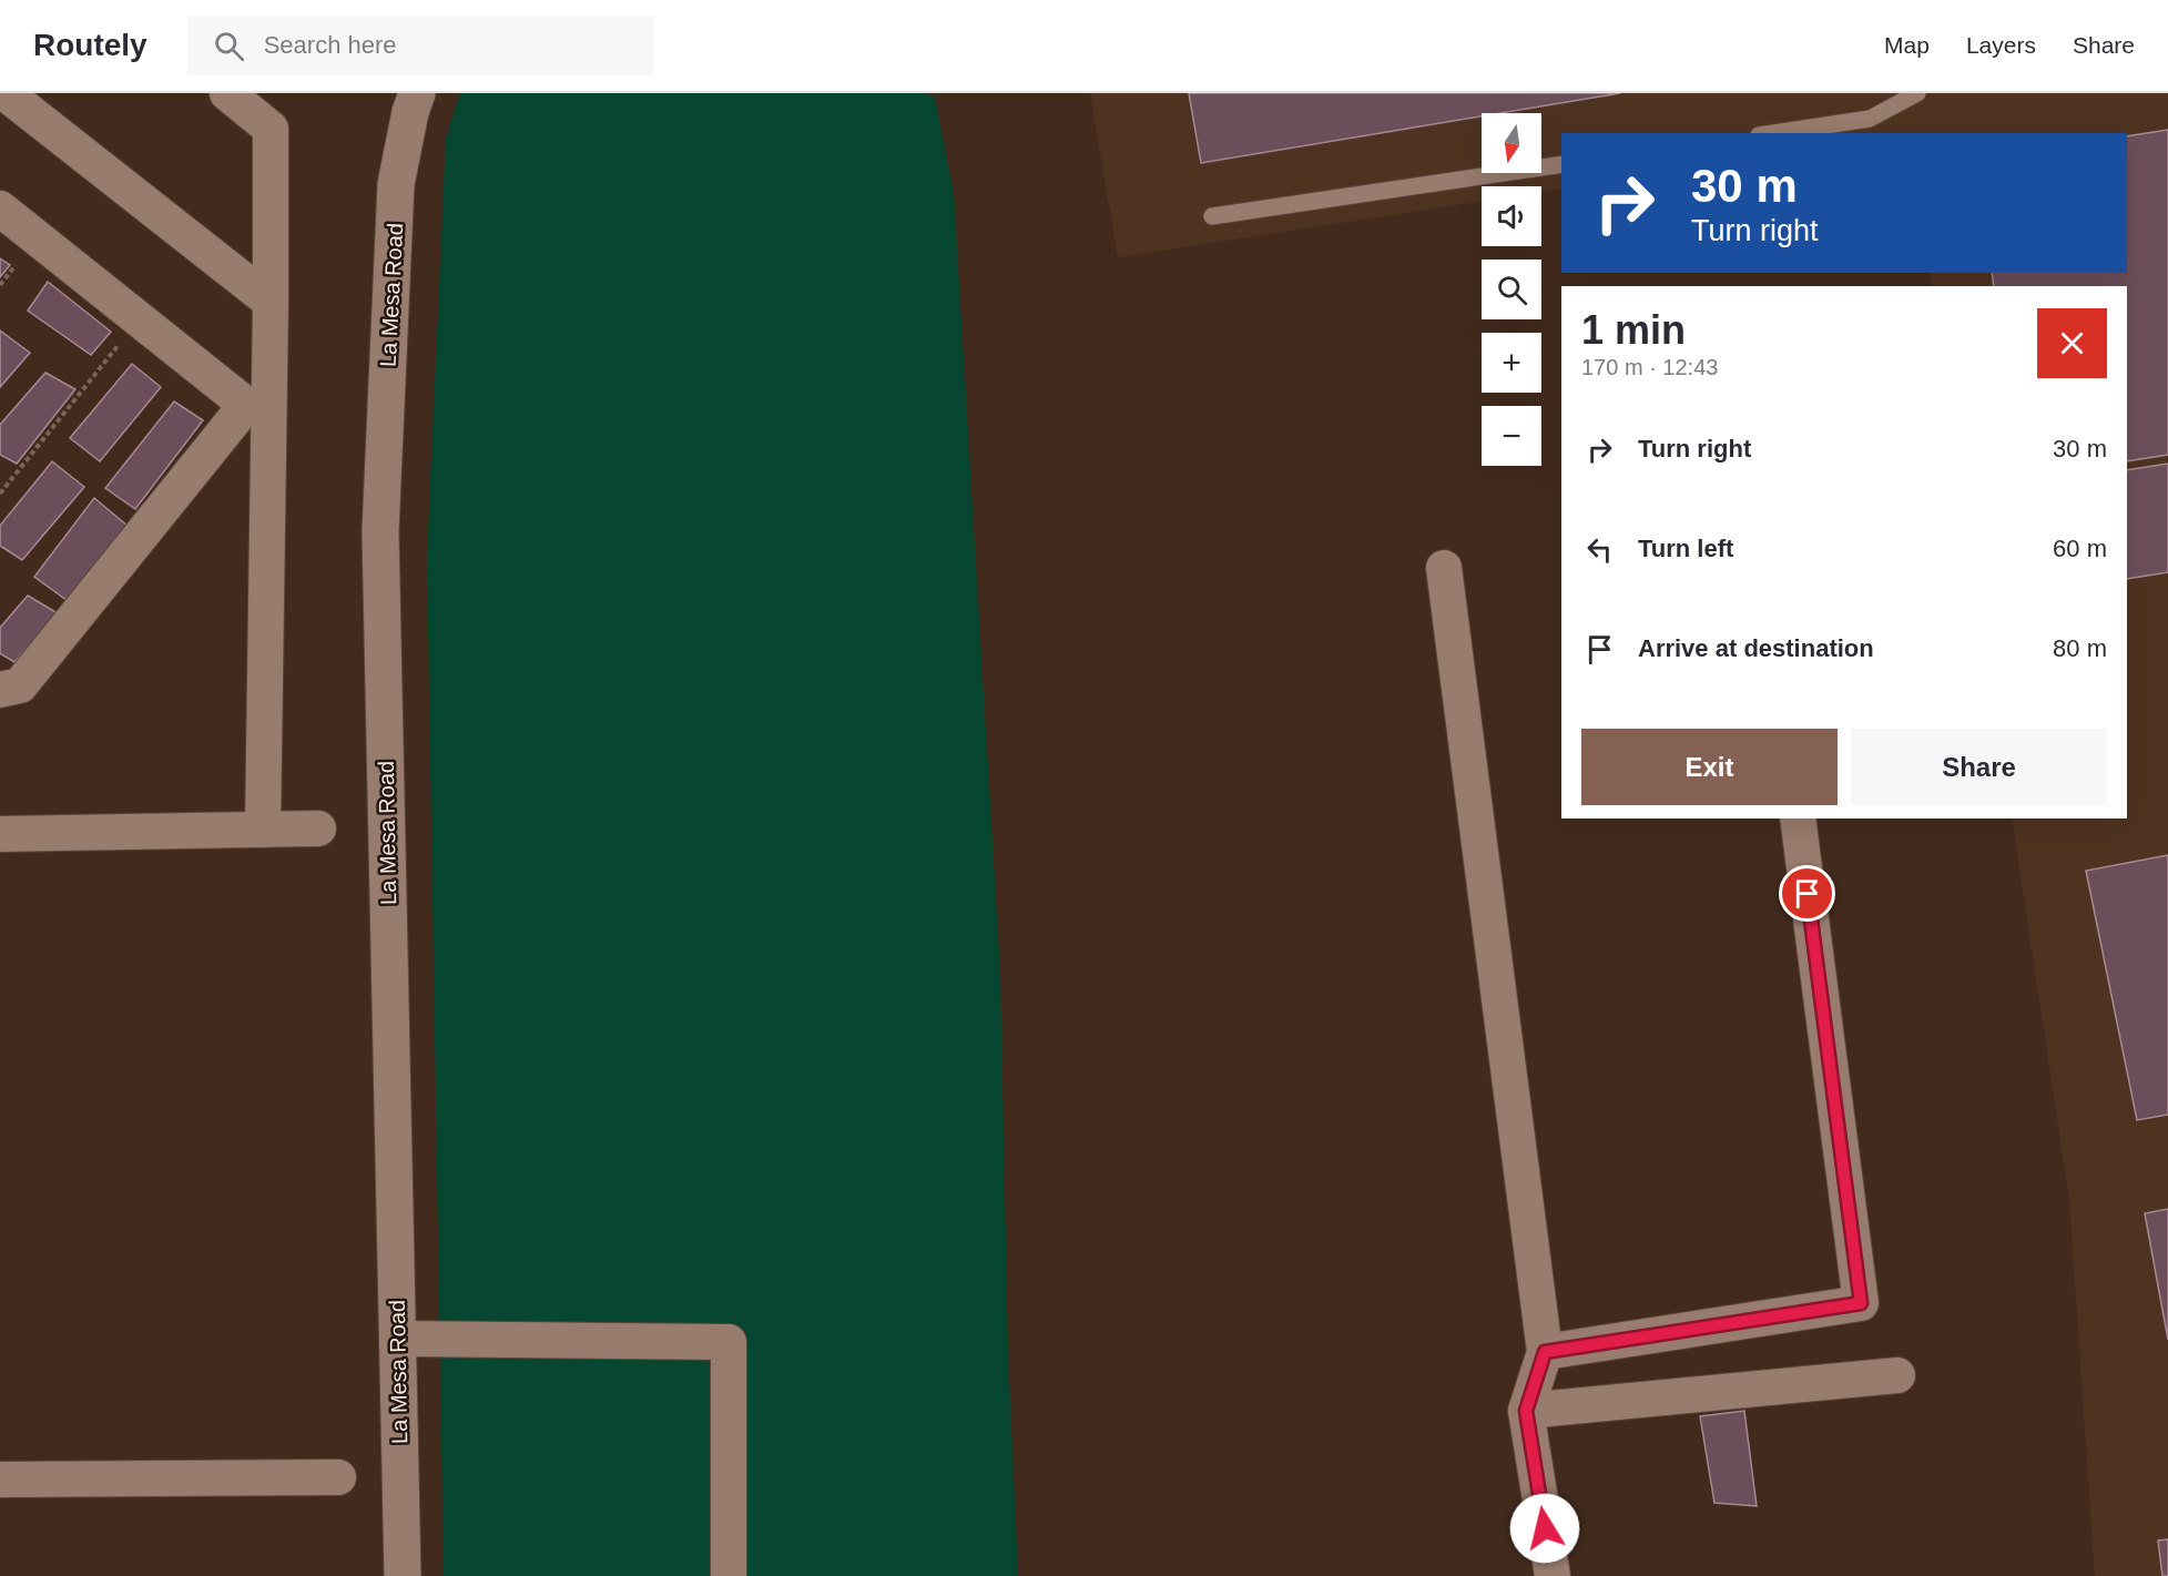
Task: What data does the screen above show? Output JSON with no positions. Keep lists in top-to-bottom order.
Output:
{
  "streets": {
    "street": ["La Mesa Road"]
  },
  "north": "bottom",
  "page": {
    "header": "Routely",
    "search": "Search here",
    "nav": ["Map", "Layers", "Share"],
    "map_buttons": ["+", "−"],
    "turn": ["30 m", "Turn right"],
    "heading": ["1 min", "170 m · 12:43"],
    "list": [
      {
        "name": "Turn right",
        "value": "30 m"
      },
      {
        "name": "Turn left",
        "value": "60 m"
      },
      {
        "name": "Arrive at destination",
        "value": "80 m"
      }
    ],
    "buttons": ["Exit", "Share"]
  }
}
